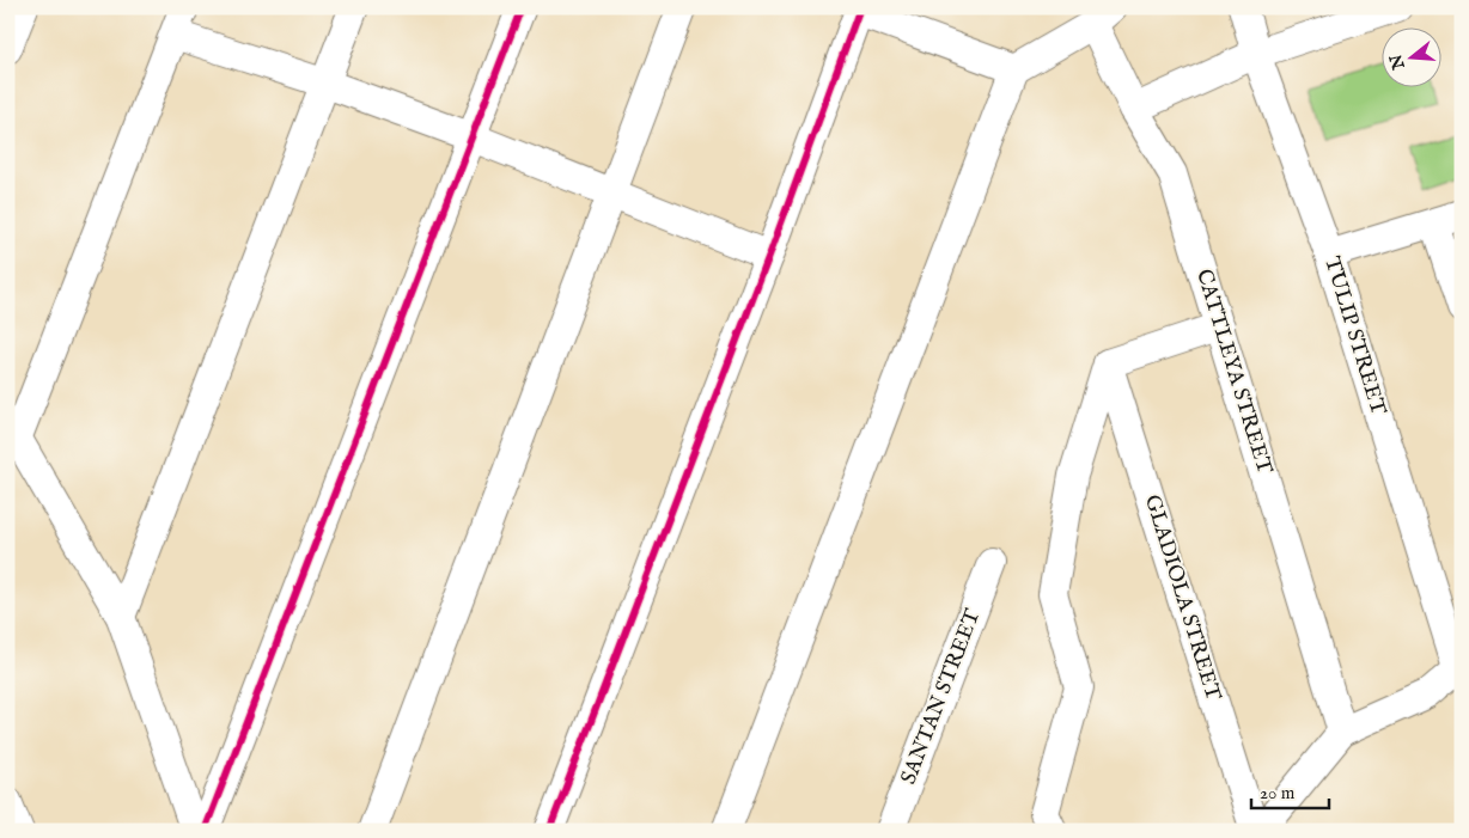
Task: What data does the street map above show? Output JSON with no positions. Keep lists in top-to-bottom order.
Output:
{
  "streets": {
    "street": [
      "TULIP STREET",
      "CATTLEYA STREET",
      "GLADIOLA STREET",
      "SANTAN STREET"
    ]
  },
  "scale_bar": "20 m",
  "north": "left"
}
